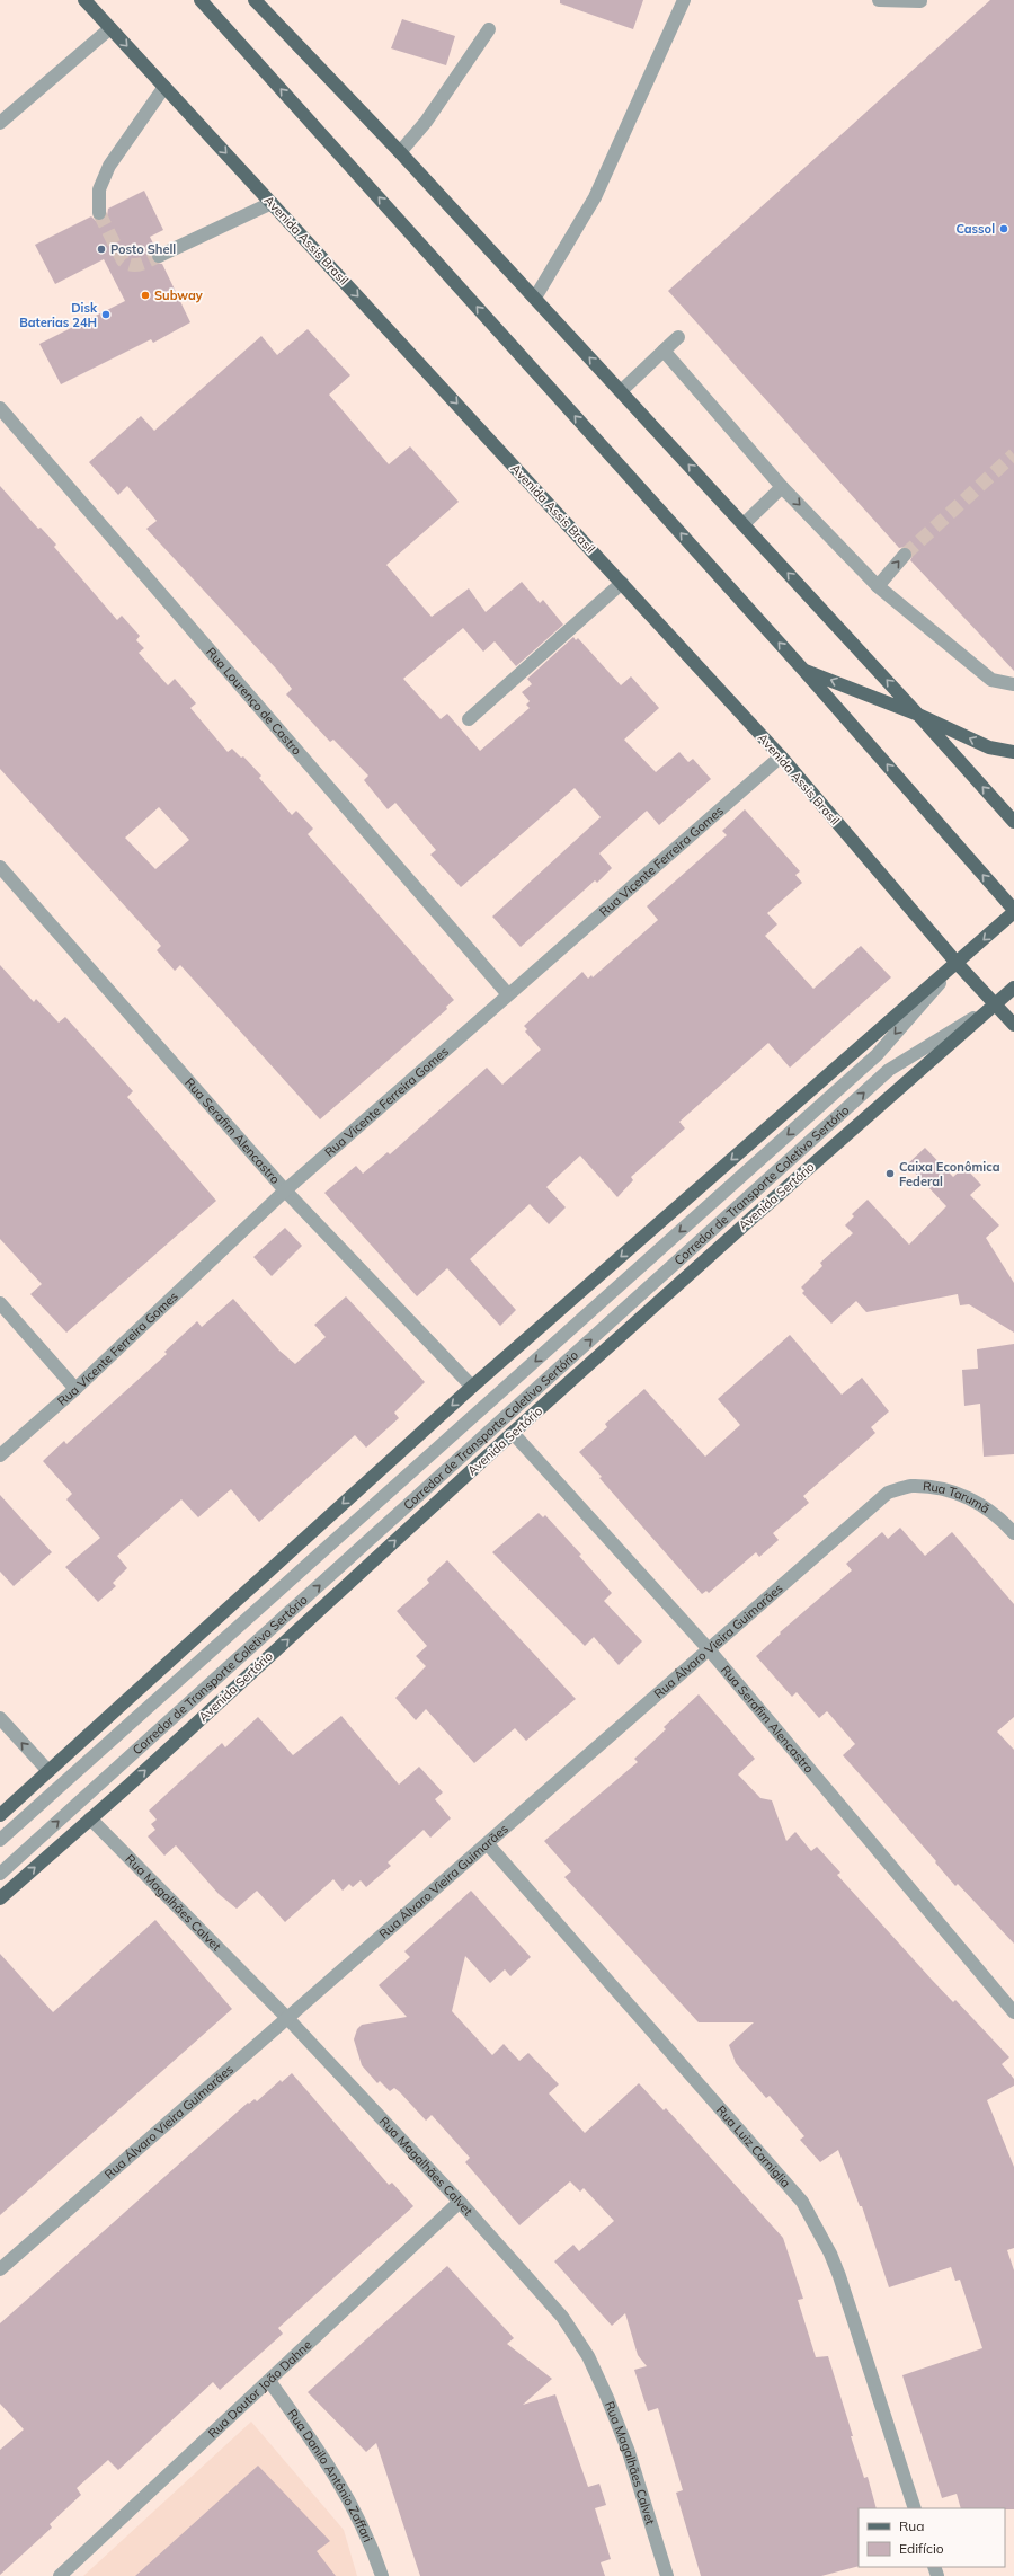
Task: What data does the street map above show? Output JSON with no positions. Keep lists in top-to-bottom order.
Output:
{
  "streets": {
    "main road": ["Avenida Assis Brasil", "Avenida Sertório"],
    "street": [
      "Rua Lourenço de Castro",
      "Rua Vicente Ferreira Gomes",
      "Rua Serafim Alencastro",
      "Corredor de Transporte Coletivo Sertório",
      "Rua Tarumã",
      "Rua Álvaro Vieira Guimarães",
      "Rua Magalhães Calvet",
      "Rua Luiz Carniglia",
      "Rua Doutor João Dahne",
      "Rua Danilo Antônio Zaffari"
    ]
  },
  "crossings": [
    ["Avenida Assis Brasil", "Rua Vicente Ferreira Gomes"],
    ["Avenida Assis Brasil", "Corredor de Transporte Coletivo Sertório"],
    ["Avenida Assis Brasil", "Avenida Sertório"],
    ["Rua Lourenço de Castro", "Rua Vicente Ferreira Gomes"],
    ["Rua Vicente Ferreira Gomes", "Rua Serafim Alencastro"],
    ["Rua Serafim Alencastro", "Avenida Sertório"],
    ["Rua Serafim Alencastro", "Rua Álvaro Vieira Guimarães"],
    ["Corredor de Transporte Coletivo Sertório", "Avenida Sertório"],
    ["Avenida Sertório", "Rua Magalhães Calvet"],
    ["Rua Tarumã", "Rua Álvaro Vieira Guimarães"],
    ["Rua Álvaro Vieira Guimarães", "Rua Magalhães Calvet"],
    ["Rua Álvaro Vieira Guimarães", "Rua Luiz Carniglia"],
    ["Rua Magalhães Calvet", "Rua Doutor João Dahne"],
    ["Rua Doutor João Dahne", "Rua Danilo Antônio Zaffari"]
  ],
  "places": [
    "Cassol",
    "Posto Shell",
    "Subway",
    "Disk Baterias 24H",
    "Caixa Econômica Federal"
  ],
  "legend": ["Rua", "Edifício"]
}
